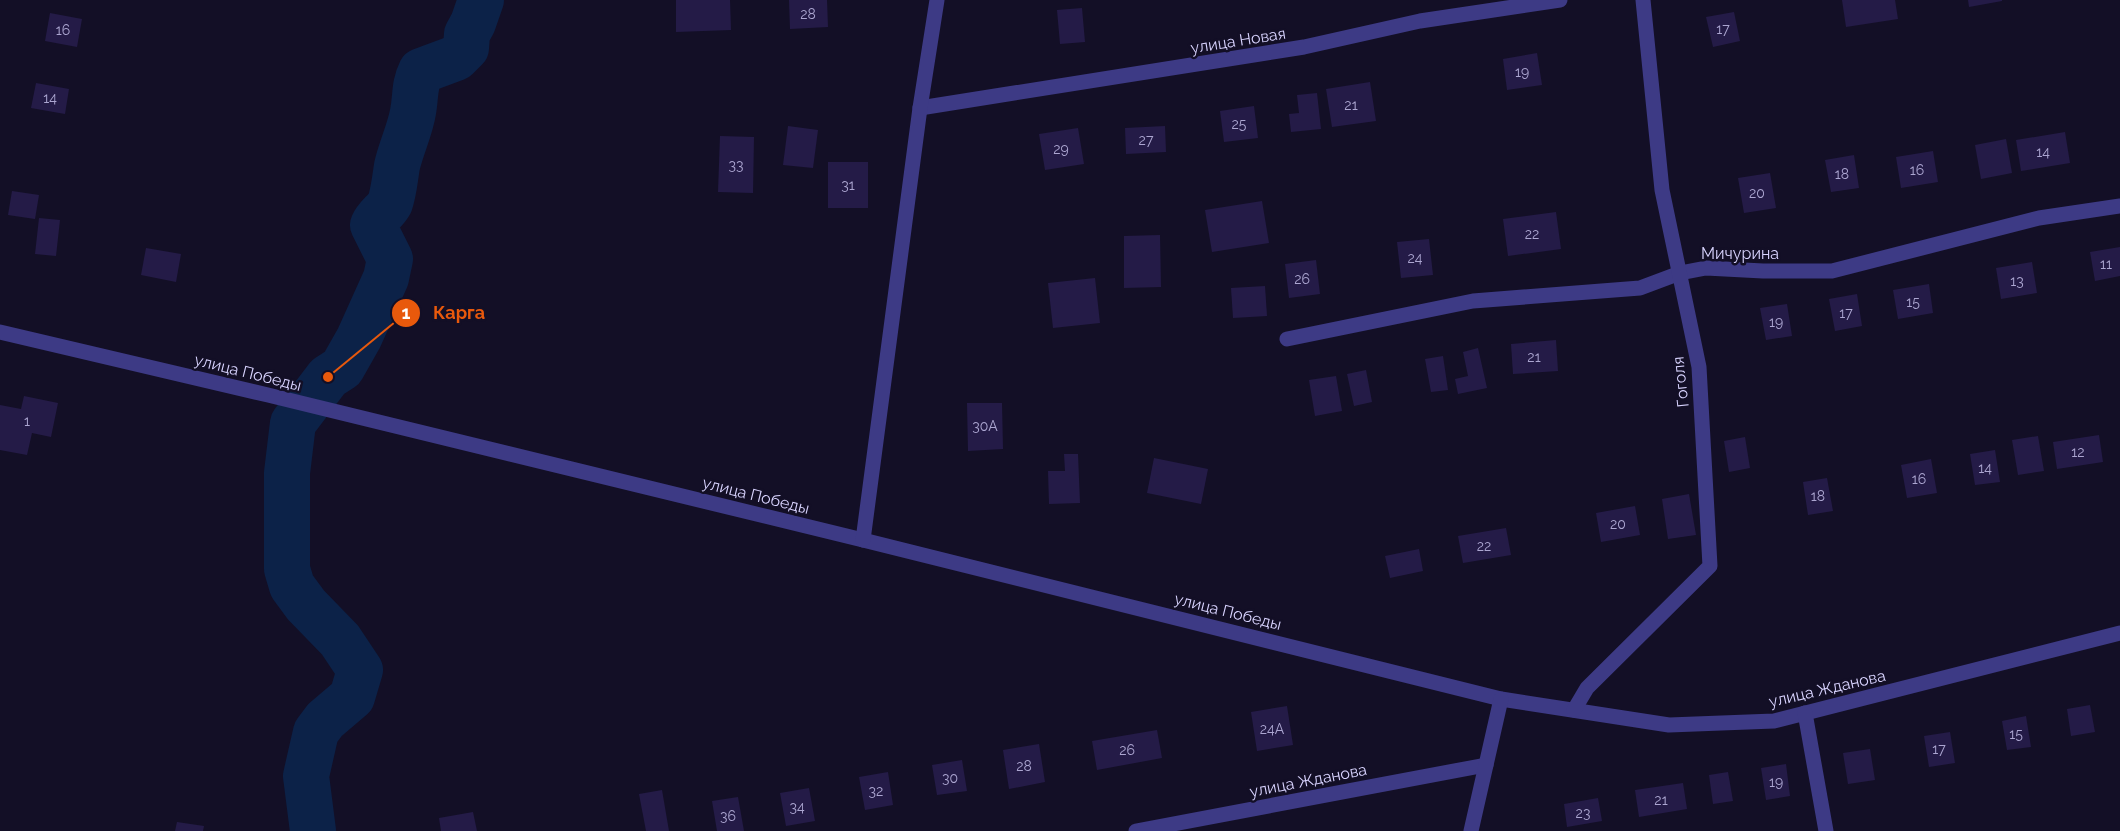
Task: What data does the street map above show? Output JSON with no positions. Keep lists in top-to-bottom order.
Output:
{
  "streets": {
    "street": [
      "улица Новая",
      "Мичурина",
      "улица Победы",
      "Гоголя",
      "улица Жданова"
    ]
  },
  "crossings": [
    ["Мичурина", "Гоголя"],
    ["улица Победы", "улица Жданова"],
    ["Гоголя", "улица Жданова"]
  ],
  "places": ["Карга"],
  "house_numbers": [
    "28",
    "17",
    "16",
    "19",
    "14",
    "21",
    "25",
    "27",
    "29",
    "14",
    "33",
    "16",
    "18",
    "31",
    "20",
    "22",
    "24",
    "11",
    "26",
    "13",
    "15",
    "17",
    "19",
    "21",
    "1",
    "30А",
    "12",
    "14",
    "16",
    "18",
    "20",
    "22",
    "24А",
    "15",
    "17",
    "26",
    "28",
    "30",
    "19",
    "32",
    "21",
    "34",
    "23",
    "36"
  ]
}
